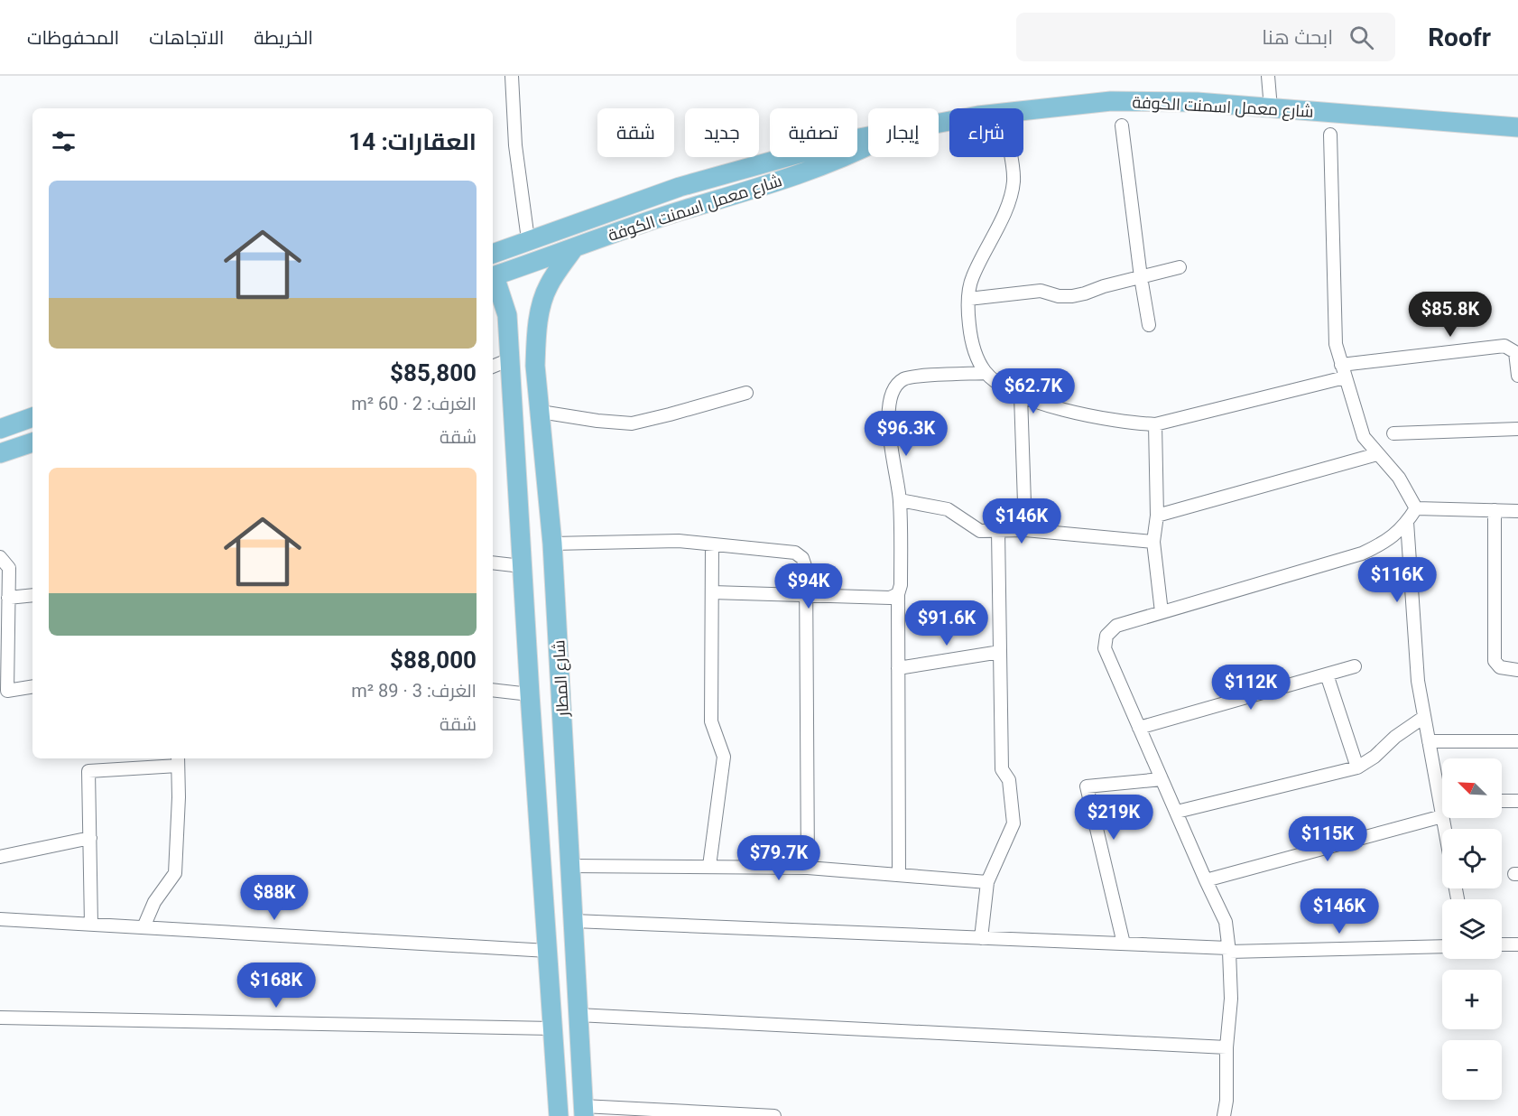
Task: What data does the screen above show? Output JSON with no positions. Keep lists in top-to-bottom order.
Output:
{
  "streets": {
    "main road": ["شارع معمل اسمنت الكوفة", "شارع المطار"]
  },
  "crossings": [
    ["شارع معمل اسمنت الكوفة", "شارع المطار"]
  ],
  "north": "top left",
  "page": {
    "header": "Roofr",
    "search": "ابحث هنا",
    "nav": ["الخريطة", "الاتجاهات", "المحفوظات"],
    "chip": [
      "شراء",
      "إيجار",
      "تصفية",
      "جديد",
      "شقة"
    ],
    "heading": "العقارات: 14",
    "list": [
      {
        "name": "$85,800",
        "note": "الغرف: 2 · 60 m² · شقة"
      },
      {
        "name": "$88,000",
        "note": "الغرف: 3 · 89 m² · شقة"
      }
    ],
    "price": [
      "$85.8K",
      "$62.7K",
      "$96.3K",
      "$146K",
      "$116K",
      "$94K",
      "$91.6K",
      "$112K",
      "$219K",
      "$115K",
      "$79.7K",
      "$88K",
      "$146K",
      "$168K"
    ],
    "map_buttons": ["+", "−"]
  }
}
